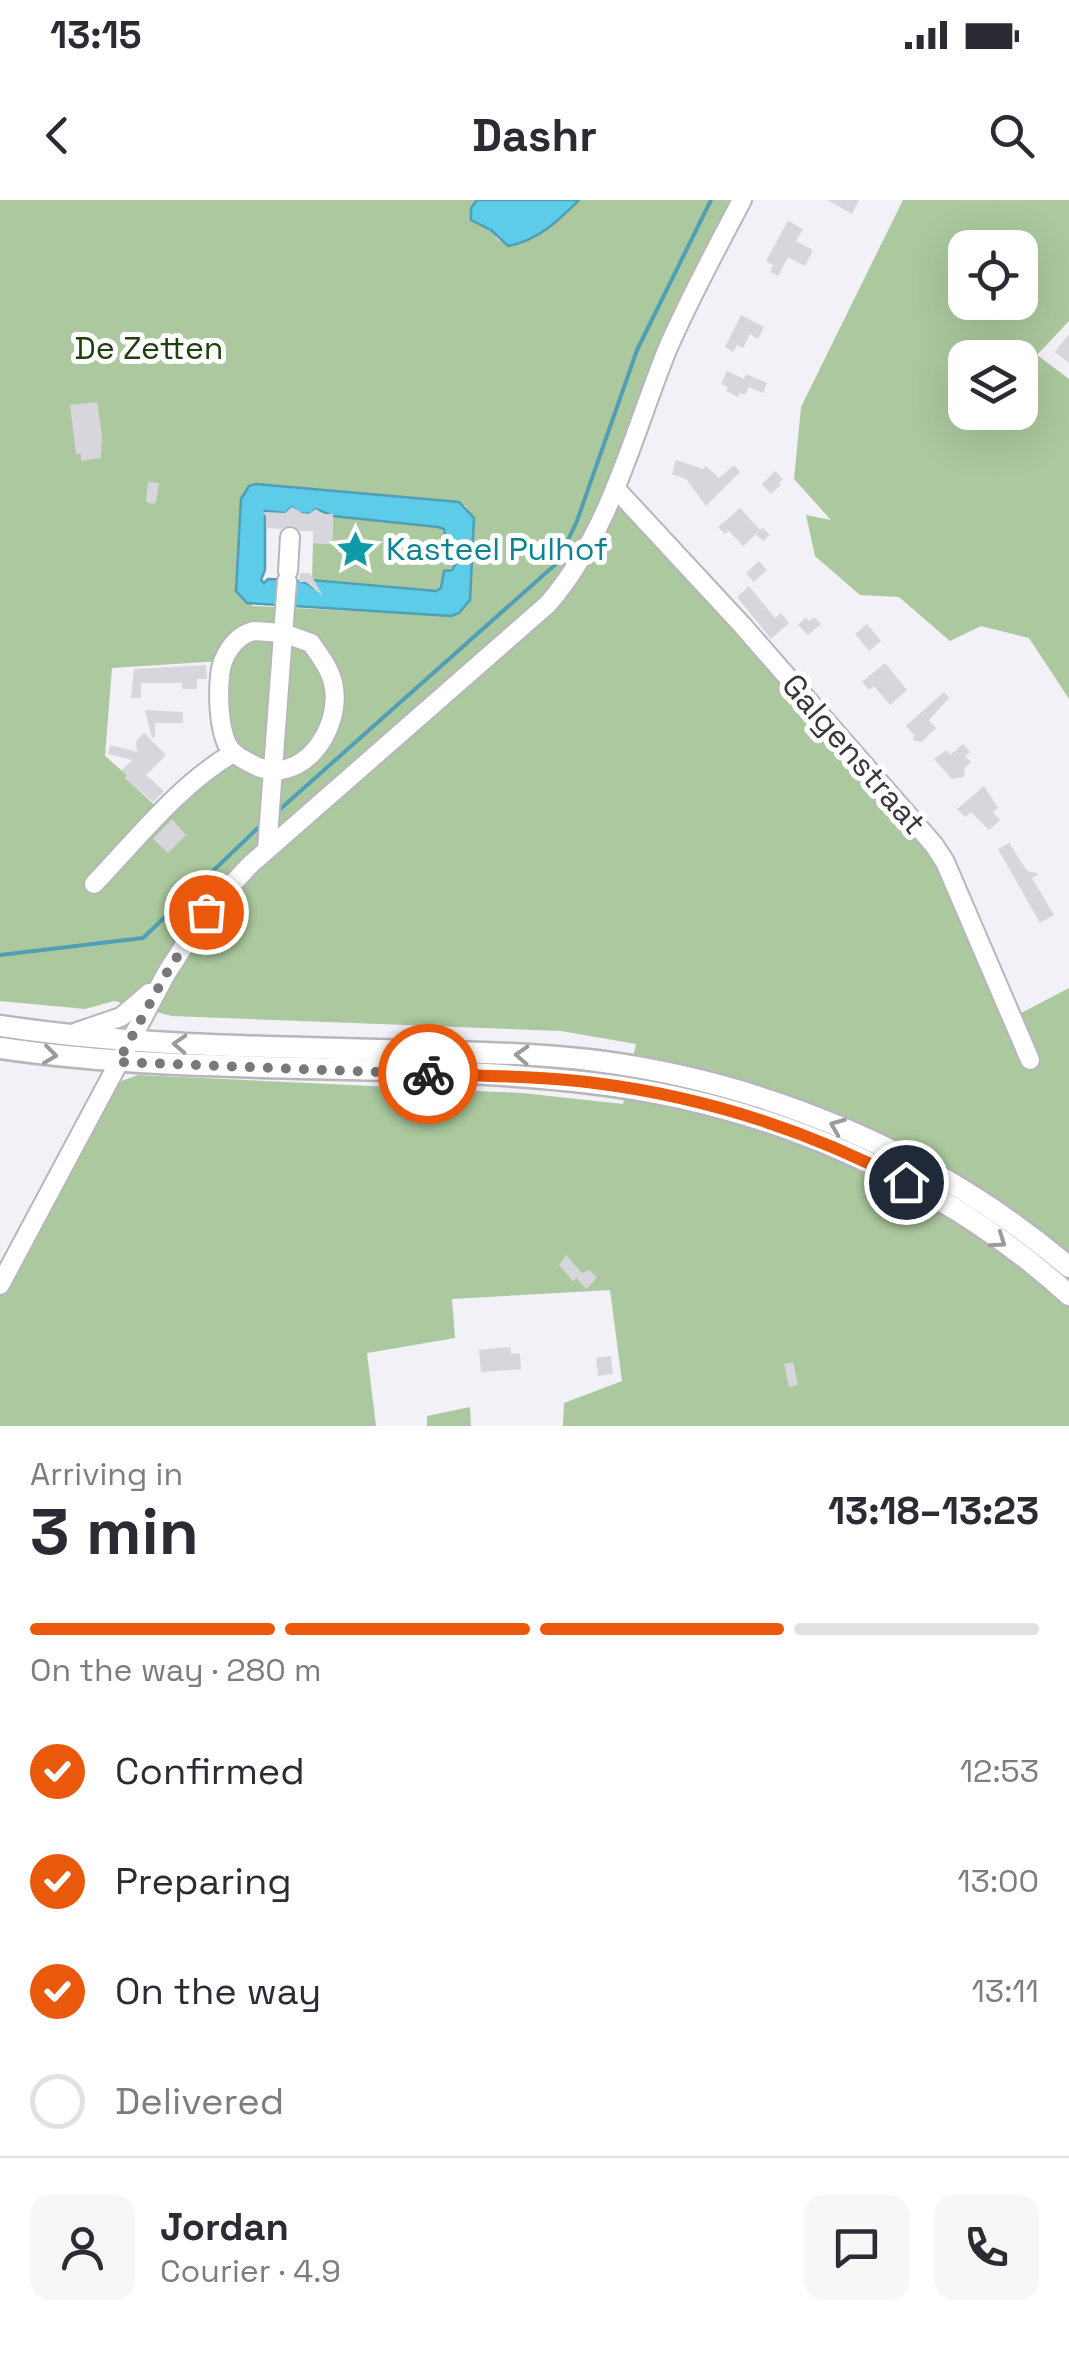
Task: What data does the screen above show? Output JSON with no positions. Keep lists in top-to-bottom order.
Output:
{
  "streets": {
    "street": ["Galgenstraat"]
  },
  "parks": ["De Zetten"],
  "places": {
    "place": ["Kasteel Pulhof"]
  },
  "page": {
    "status": "13:15",
    "header": "Dashr",
    "heading": ["3 min", "Arriving in", "13:18–13:23"],
    "panel": ["Jordan", "Courier · 4.9"],
    "bar": "On the way · 280 m",
    "list": [
      ["Confirmed", "12:53"],
      ["Preparing", "13:00"],
      ["On the way", "13:11"],
      "Delivered"
    ]
  }
}
